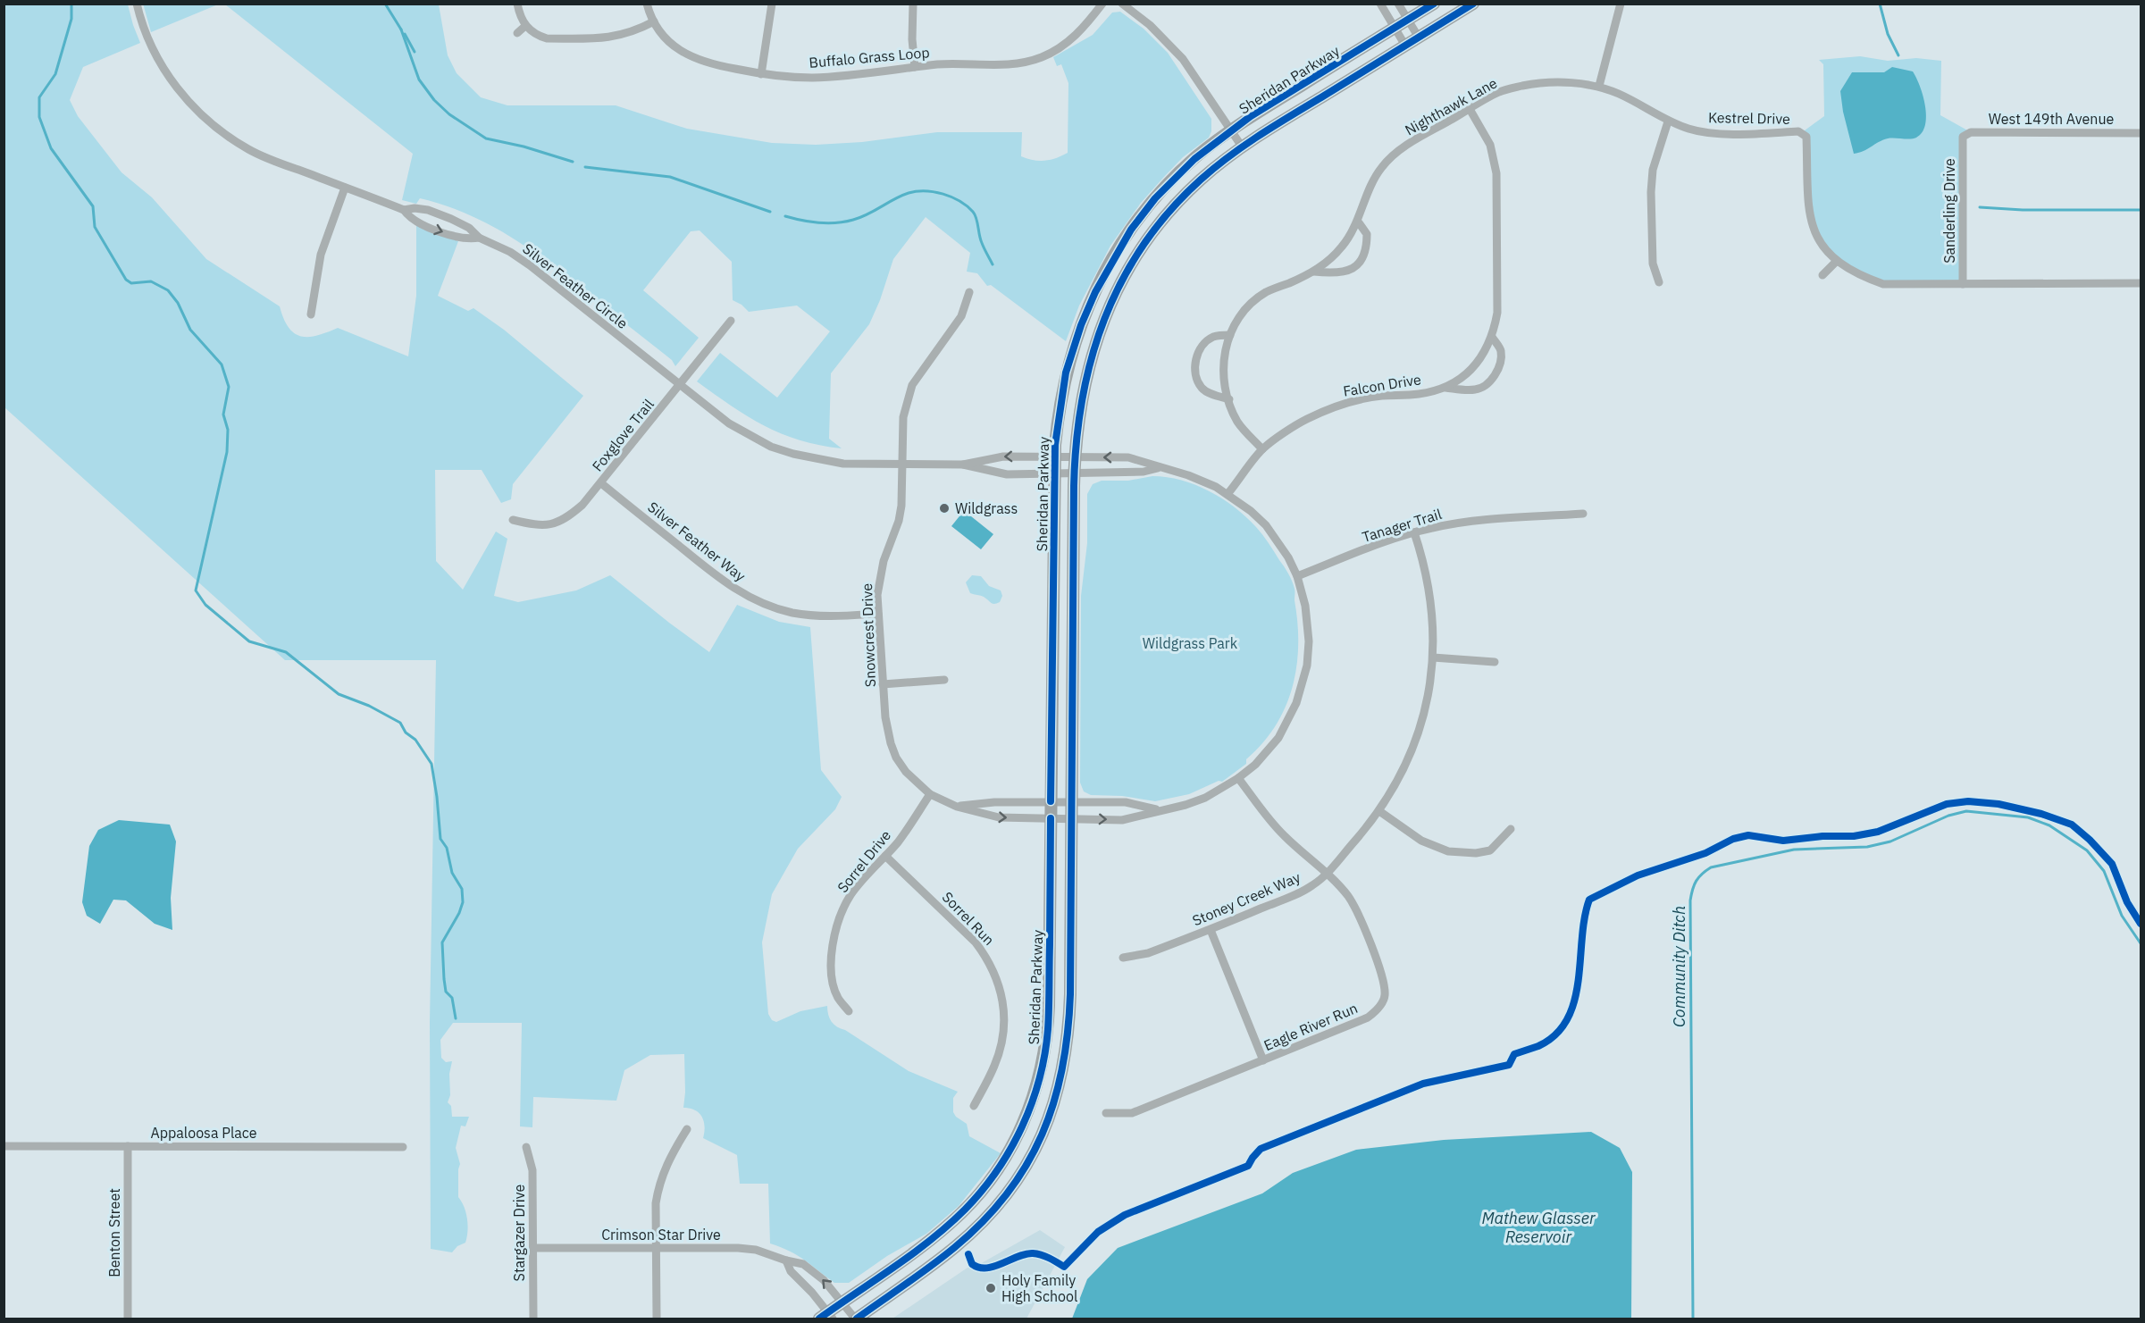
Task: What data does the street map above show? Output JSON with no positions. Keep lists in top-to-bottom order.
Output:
{
  "streets": {
    "main road": ["Sheridan Parkway"],
    "street": [
      "Buffalo Grass Loop",
      "Nighthawk Lane",
      "Kestrel Drive",
      "West 149th Avenue",
      "Sanderling Drive",
      "Silver Feather Circle",
      "Falcon Drive",
      "Foxglove Trail",
      "Tanager Trail",
      "Silver Feather Way",
      "Snowcrest Drive",
      "Sorrel Drive",
      "Stoney Creek Way",
      "Sorrel Run",
      "Eagle River Run",
      "Appaloosa Place",
      "Benton Street",
      "Stargazer Drive",
      "Crimson Star Drive"
    ]
  },
  "crossings": [
    ["Sheridan Parkway", "Silver Feather Circle"],
    ["Sheridan Parkway", "Snowcrest Drive"],
    ["Sheridan Parkway", "Crimson Star Drive"],
    ["Nighthawk Lane", "Kestrel Drive"],
    ["Nighthawk Lane", "Falcon Drive"],
    ["Kestrel Drive", "Sanderling Drive"],
    ["West 149th Avenue", "Sanderling Drive"],
    ["Silver Feather Circle", "Falcon Drive"],
    ["Silver Feather Circle", "Foxglove Trail"],
    ["Silver Feather Circle", "Tanager Trail"],
    ["Silver Feather Circle", "Snowcrest Drive"],
    ["Foxglove Trail", "Silver Feather Way"],
    ["Tanager Trail", "Snowcrest Drive"],
    ["Tanager Trail", "Stoney Creek Way"],
    ["Silver Feather Way", "Snowcrest Drive"],
    ["Snowcrest Drive", "Sorrel Drive"],
    ["Snowcrest Drive", "Eagle River Run"],
    ["Sorrel Drive", "Sorrel Run"],
    ["Stoney Creek Way", "Eagle River Run"],
    ["Appaloosa Place", "Benton Street"],
    ["Stargazer Drive", "Crimson Star Drive"]
  ],
  "water": ["Community Ditch", "Mathew Glasser Reservoir"],
  "parks": ["Wildgrass Park"],
  "places": ["Wildgrass", "Holy Family High School"]
}
